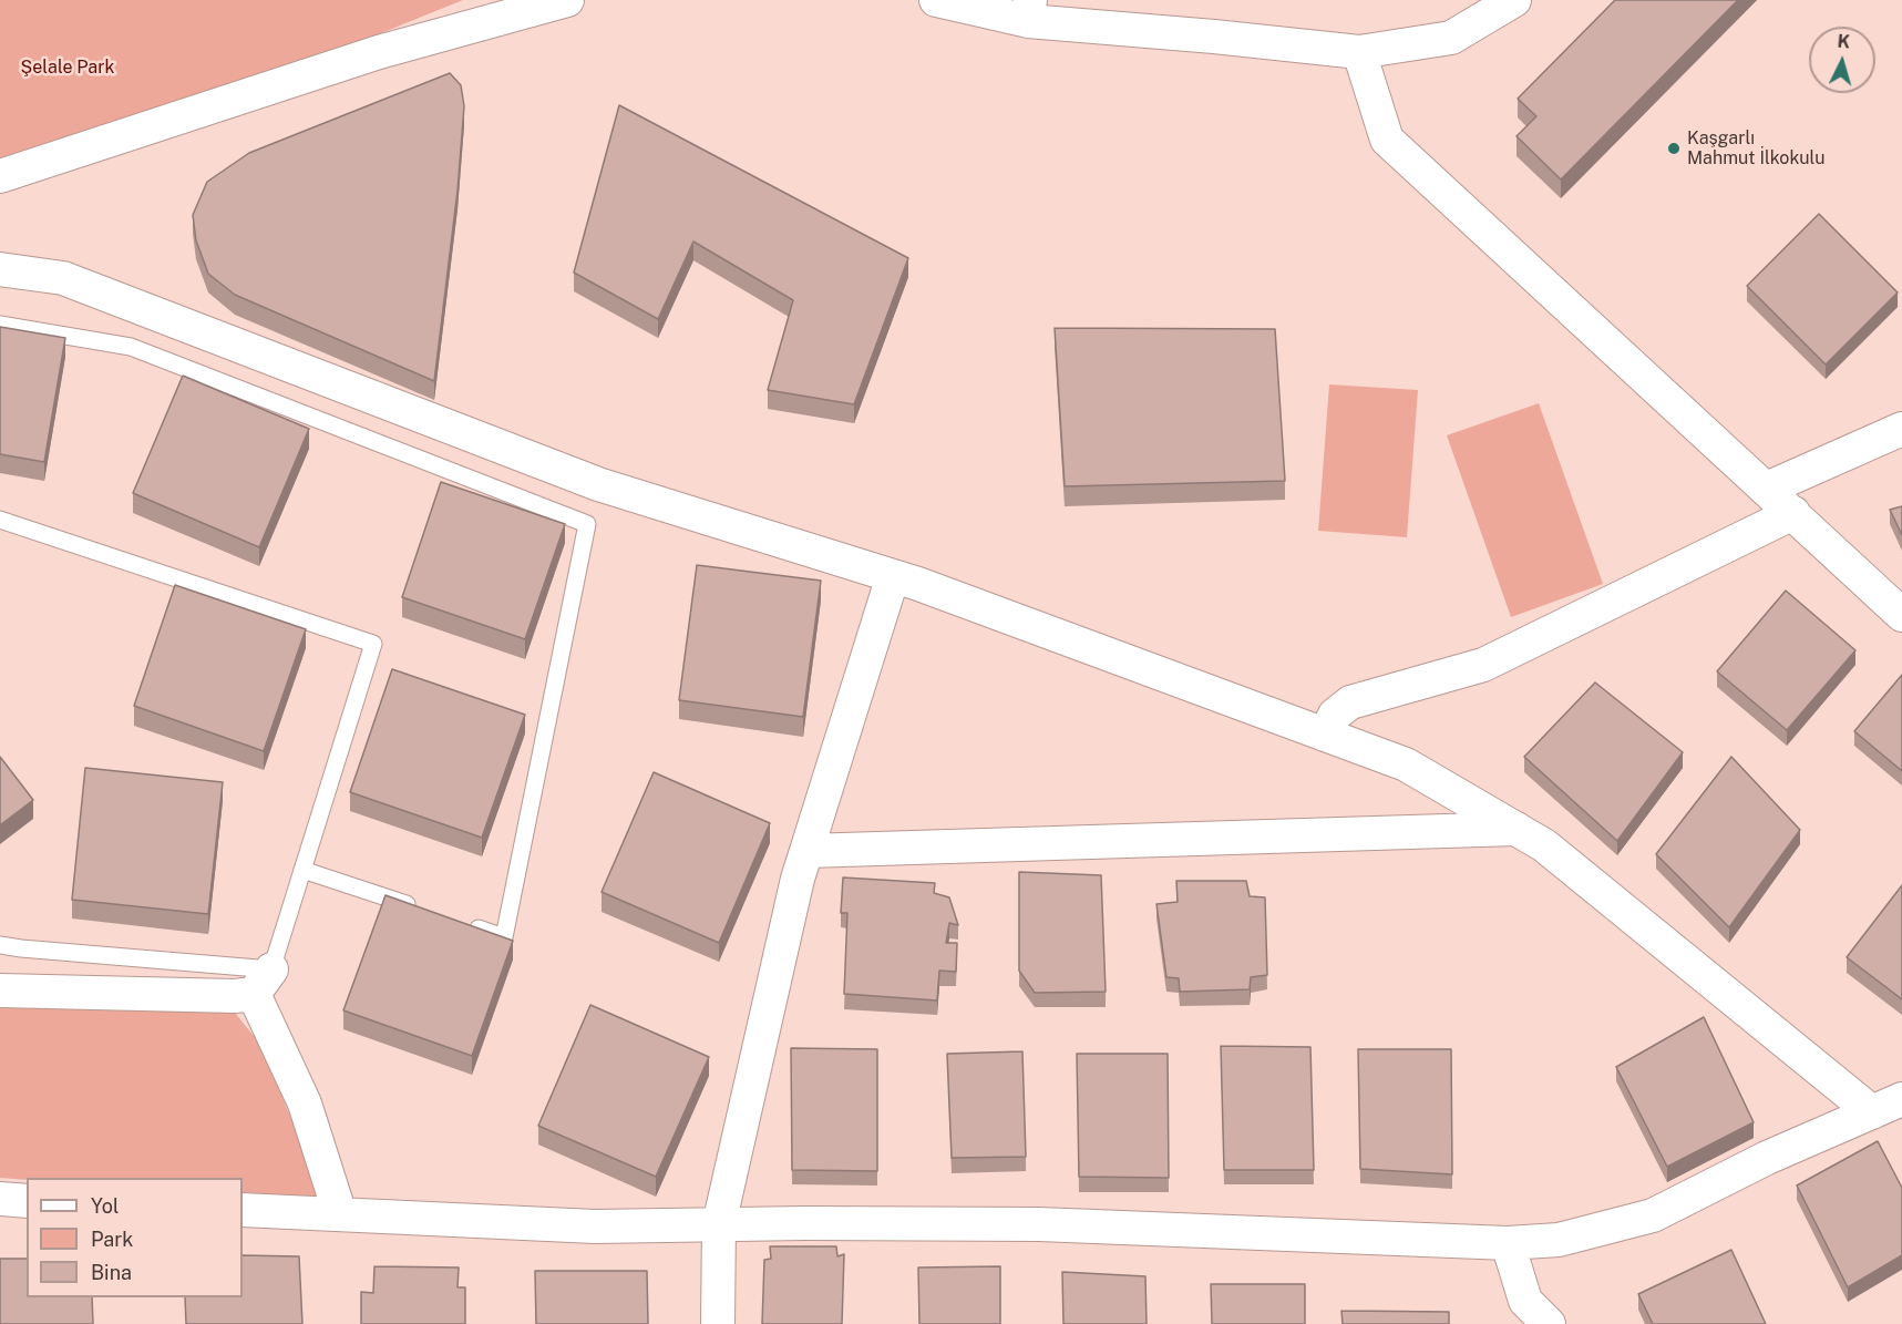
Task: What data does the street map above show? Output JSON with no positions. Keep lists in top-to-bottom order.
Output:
{
  "parks": ["Şelale Park"],
  "places": ["Kaşgarlı Mahmut İlkokulu"],
  "legend": ["Yol", "Park", "Bina"],
  "north": "top"
}
